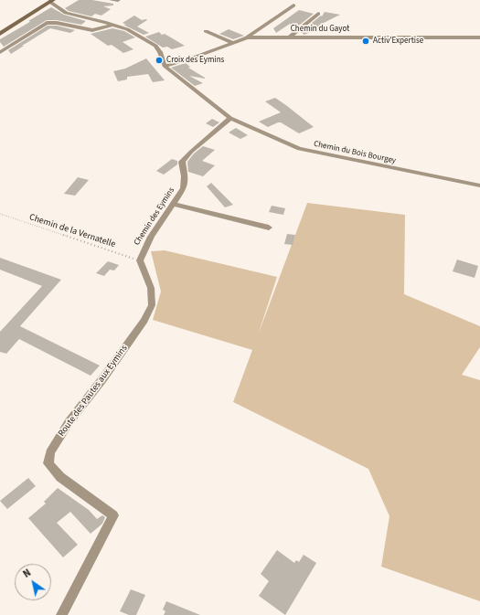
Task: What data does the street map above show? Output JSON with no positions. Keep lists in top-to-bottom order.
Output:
{
  "streets": {
    "street": [
      "Chemin du Gayot",
      "Chemin du Bois Bourgey",
      "Chemin des Eymins",
      "Route des Pautes aux Eymins"
    ],
    "path": ["Chemin de la Vernatelle"]
  },
  "crossings": [
    ["Chemin du Bois Bourgey", "Chemin des Eymins"],
    ["Chemin des Eymins", "Chemin de la Vernatelle"],
    ["Chemin des Eymins", "Route des Pautes aux Eymins"],
    ["Chemin de la Vernatelle", "Route des Pautes aux Eymins"]
  ],
  "places": ["Activ'Expertise", "Croix des Eymins"],
  "north": "top left"
}
